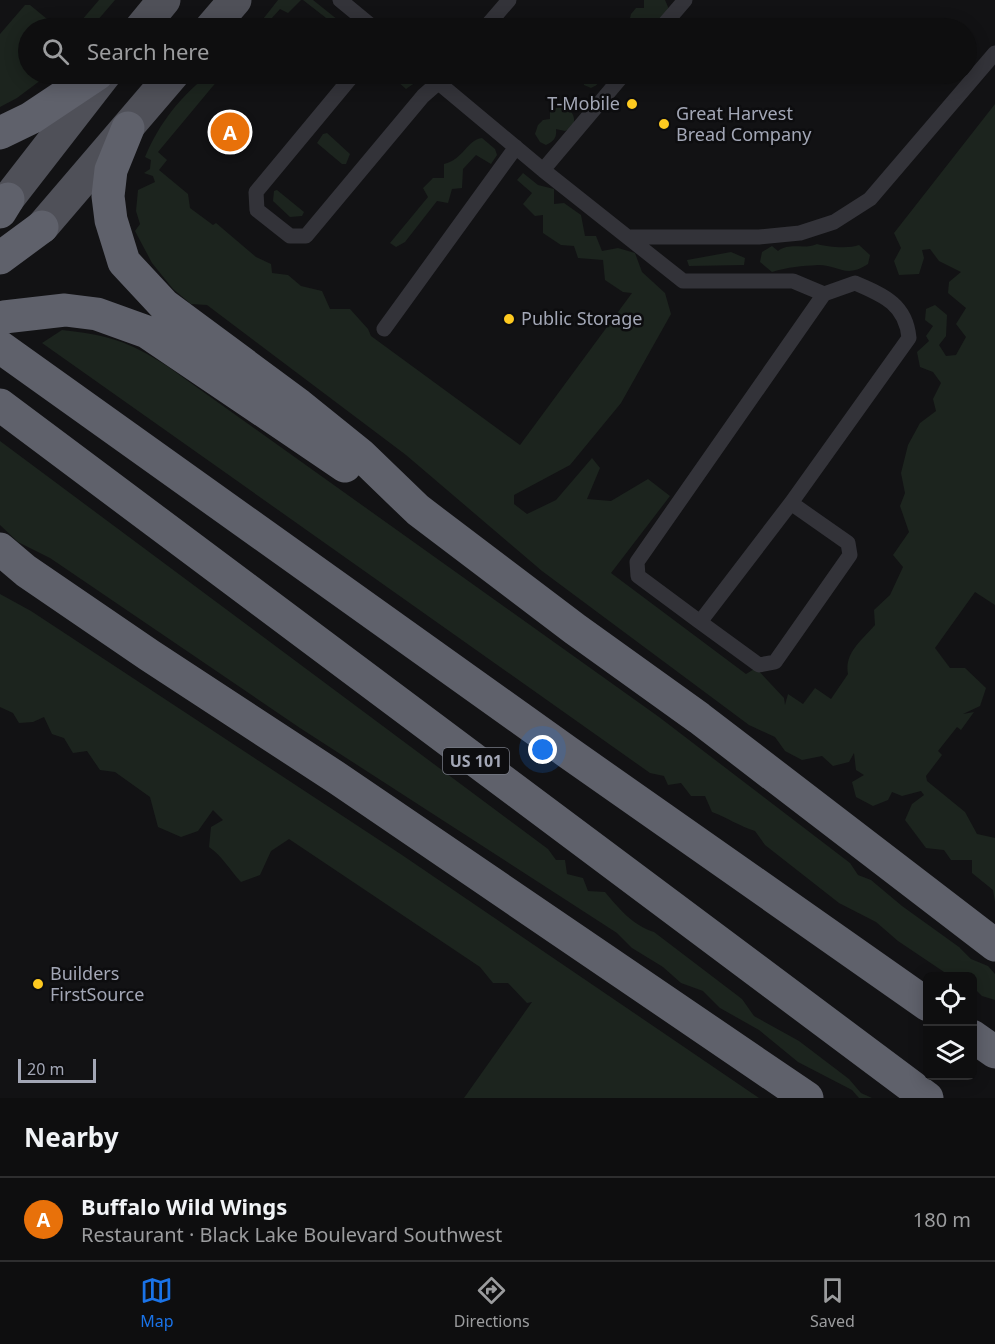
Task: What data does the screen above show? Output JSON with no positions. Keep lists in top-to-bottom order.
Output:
{
  "streets": {
    "highway": ["US 101"]
  },
  "places": [
    "T-Mobile",
    "Great Harvest Bread Company",
    "Public Storage",
    "Builders FirstSource"
  ],
  "scale_bar": "20 m",
  "page": {
    "search": "Search here",
    "pins": "A",
    "scale": "20 m",
    "heading": "Nearby",
    "list": [
      {
        "mark": "A",
        "name": "Buffalo Wild Wings",
        "note": "Restaurant · Black Lake Boulevard Southwest",
        "value": "180 m"
      }
    ],
    "nav": ["Map", "Directions", "Saved"]
  }
}
